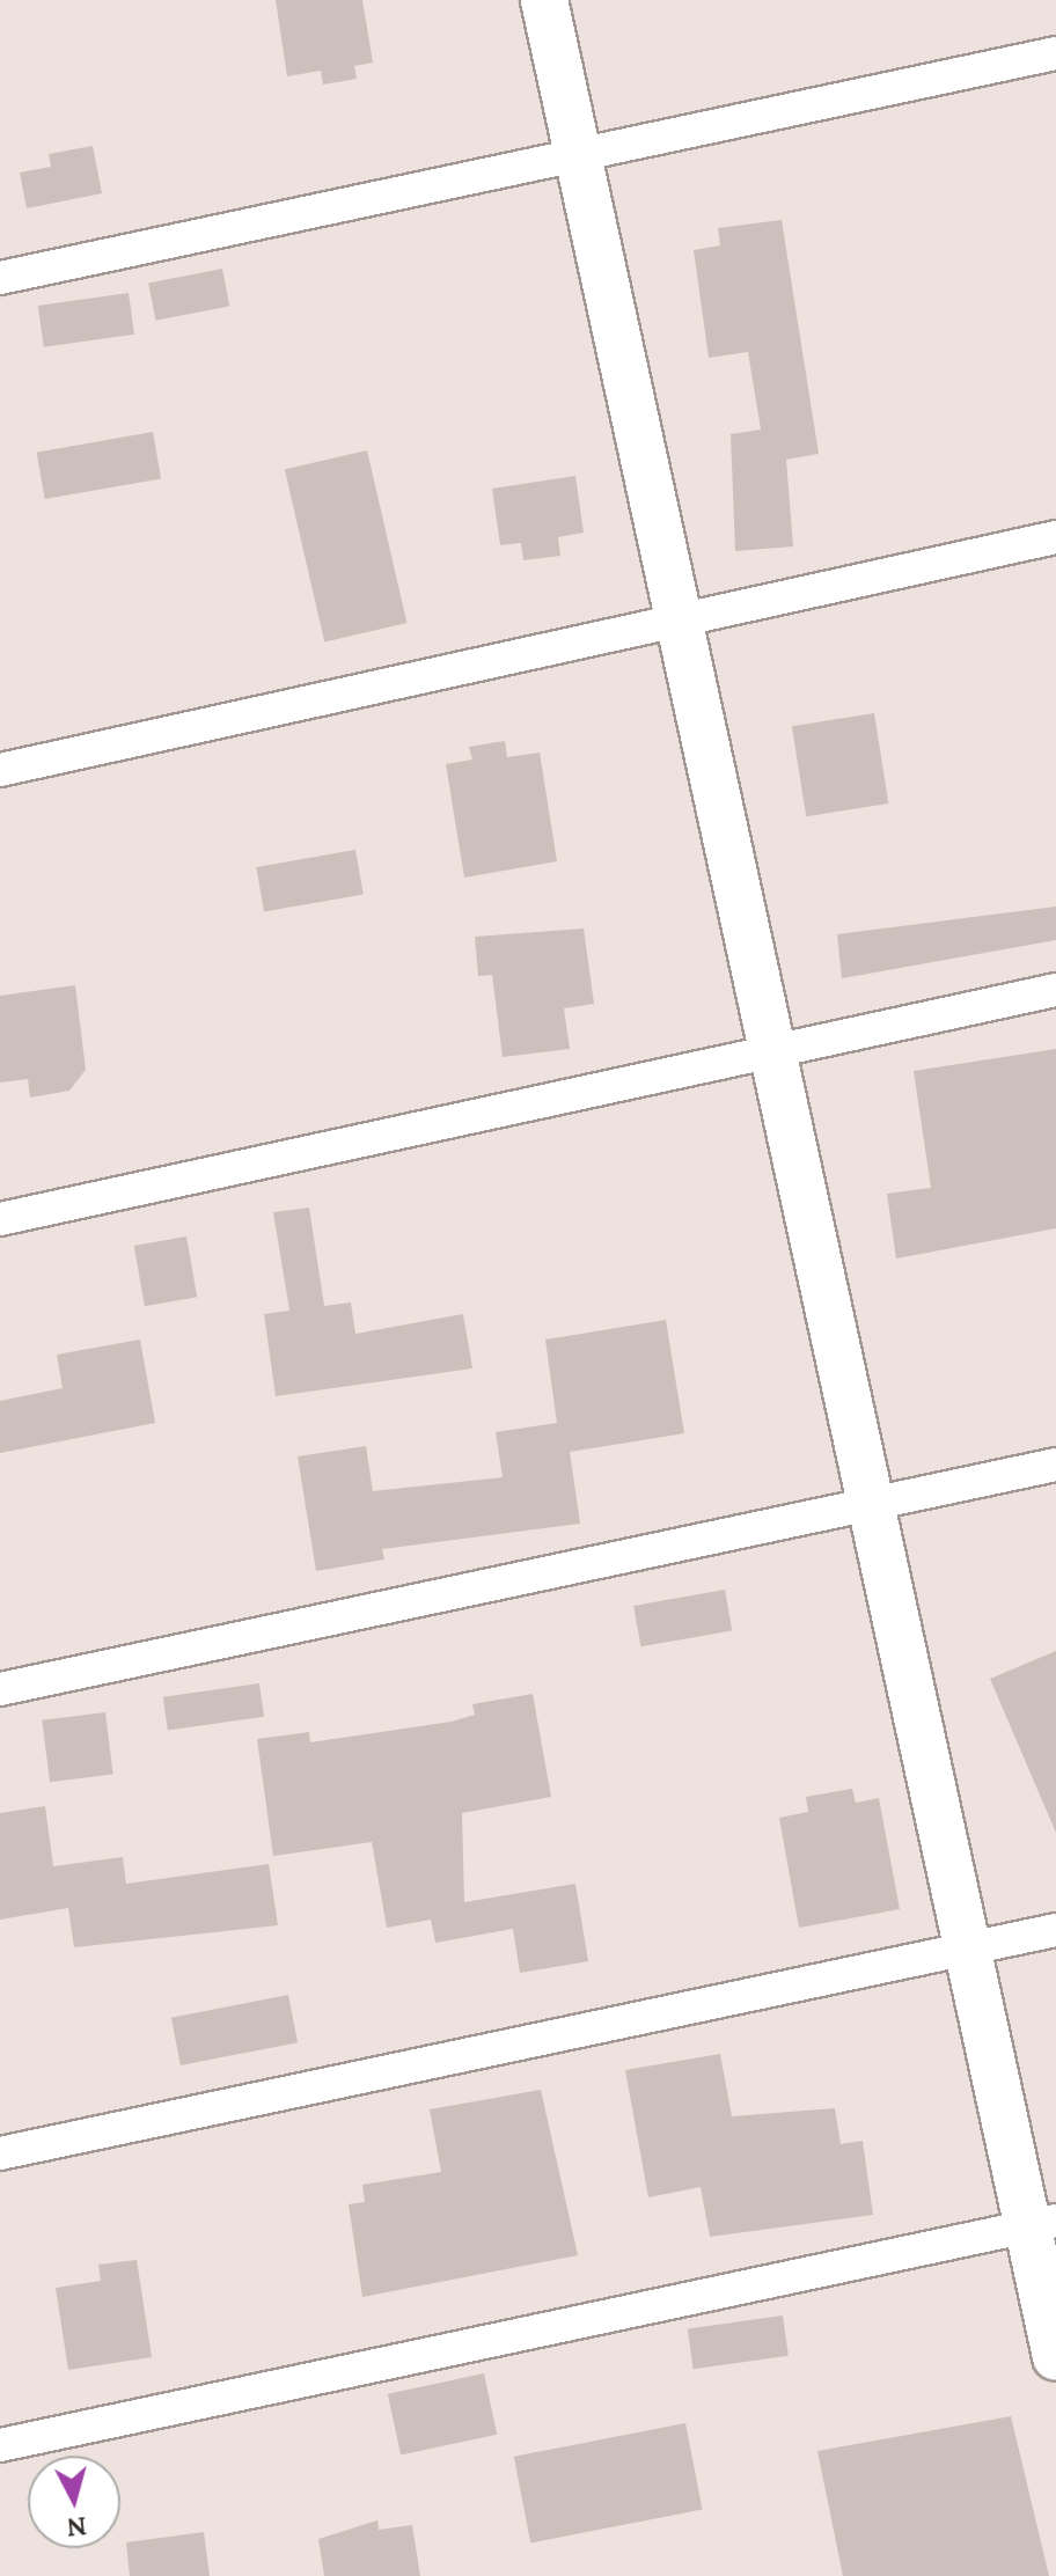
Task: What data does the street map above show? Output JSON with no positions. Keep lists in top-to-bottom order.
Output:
{
  "north": "bottom"
}
